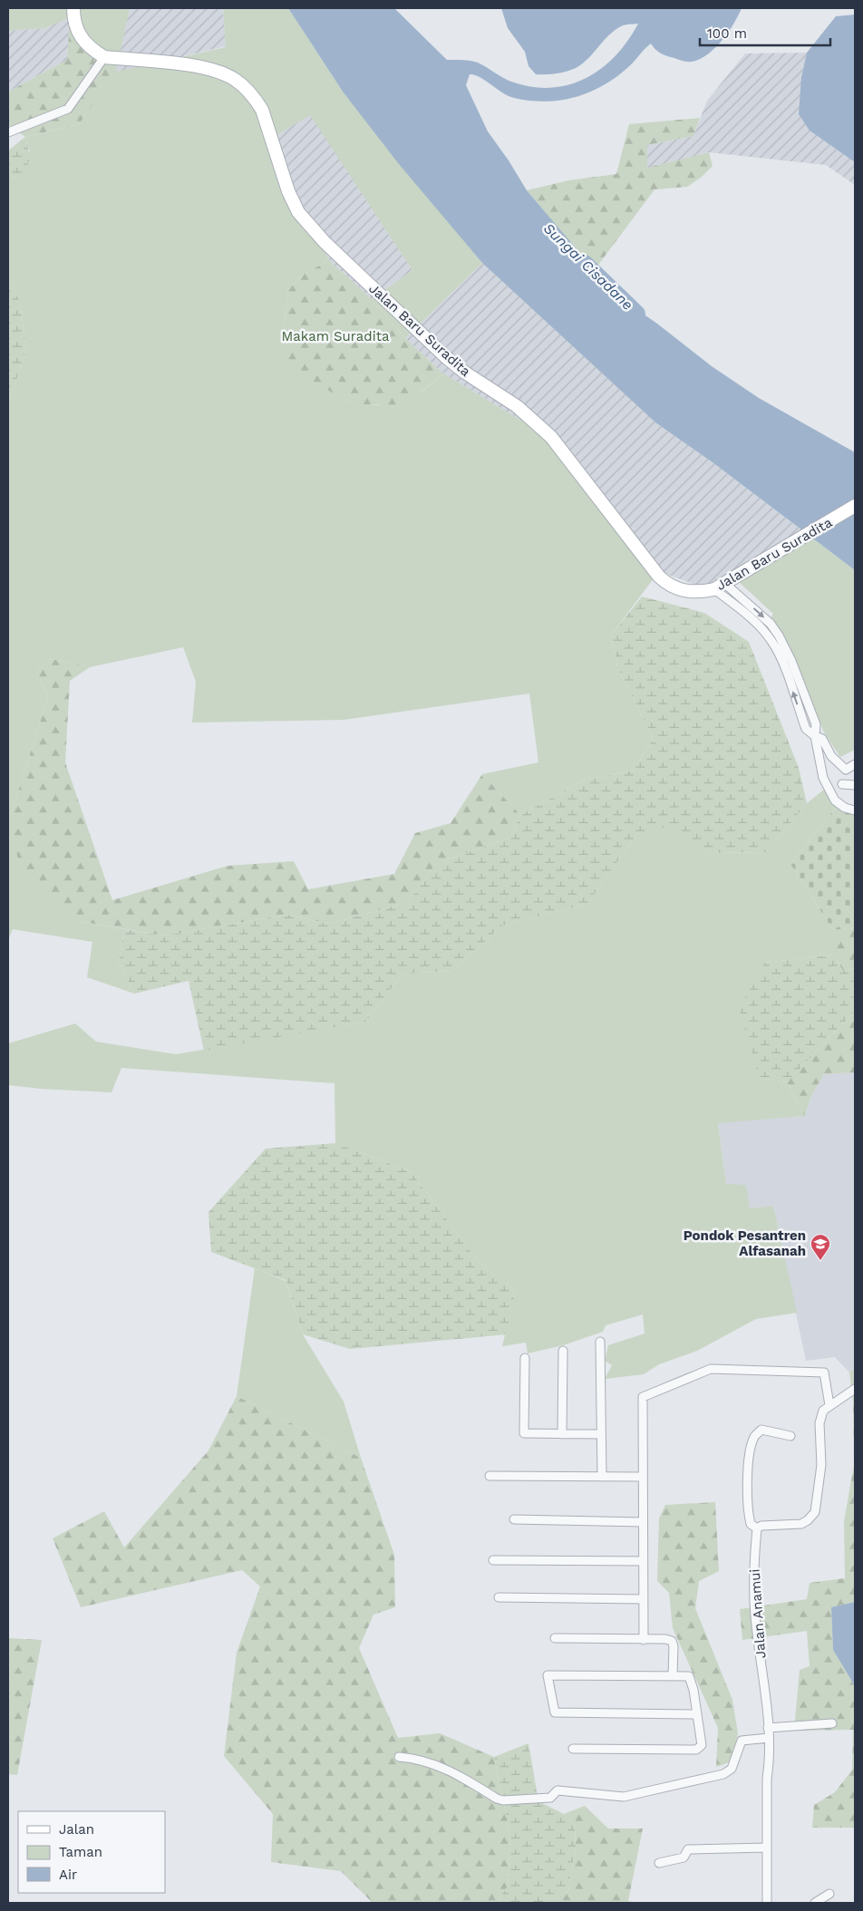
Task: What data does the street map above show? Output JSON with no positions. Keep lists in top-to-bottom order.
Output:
{
  "streets": {
    "main road": ["Jalan Baru Suradita"],
    "street": ["Jalan Anamui"]
  },
  "water": ["Sungai Cisadane"],
  "parks": ["Makam Suradita"],
  "places": {
    "school or university": ["Pondok Pesantren Alfasanah"]
  },
  "legend": ["Jalan", "Taman", "Air"],
  "scale_bar": "100 m"
}
